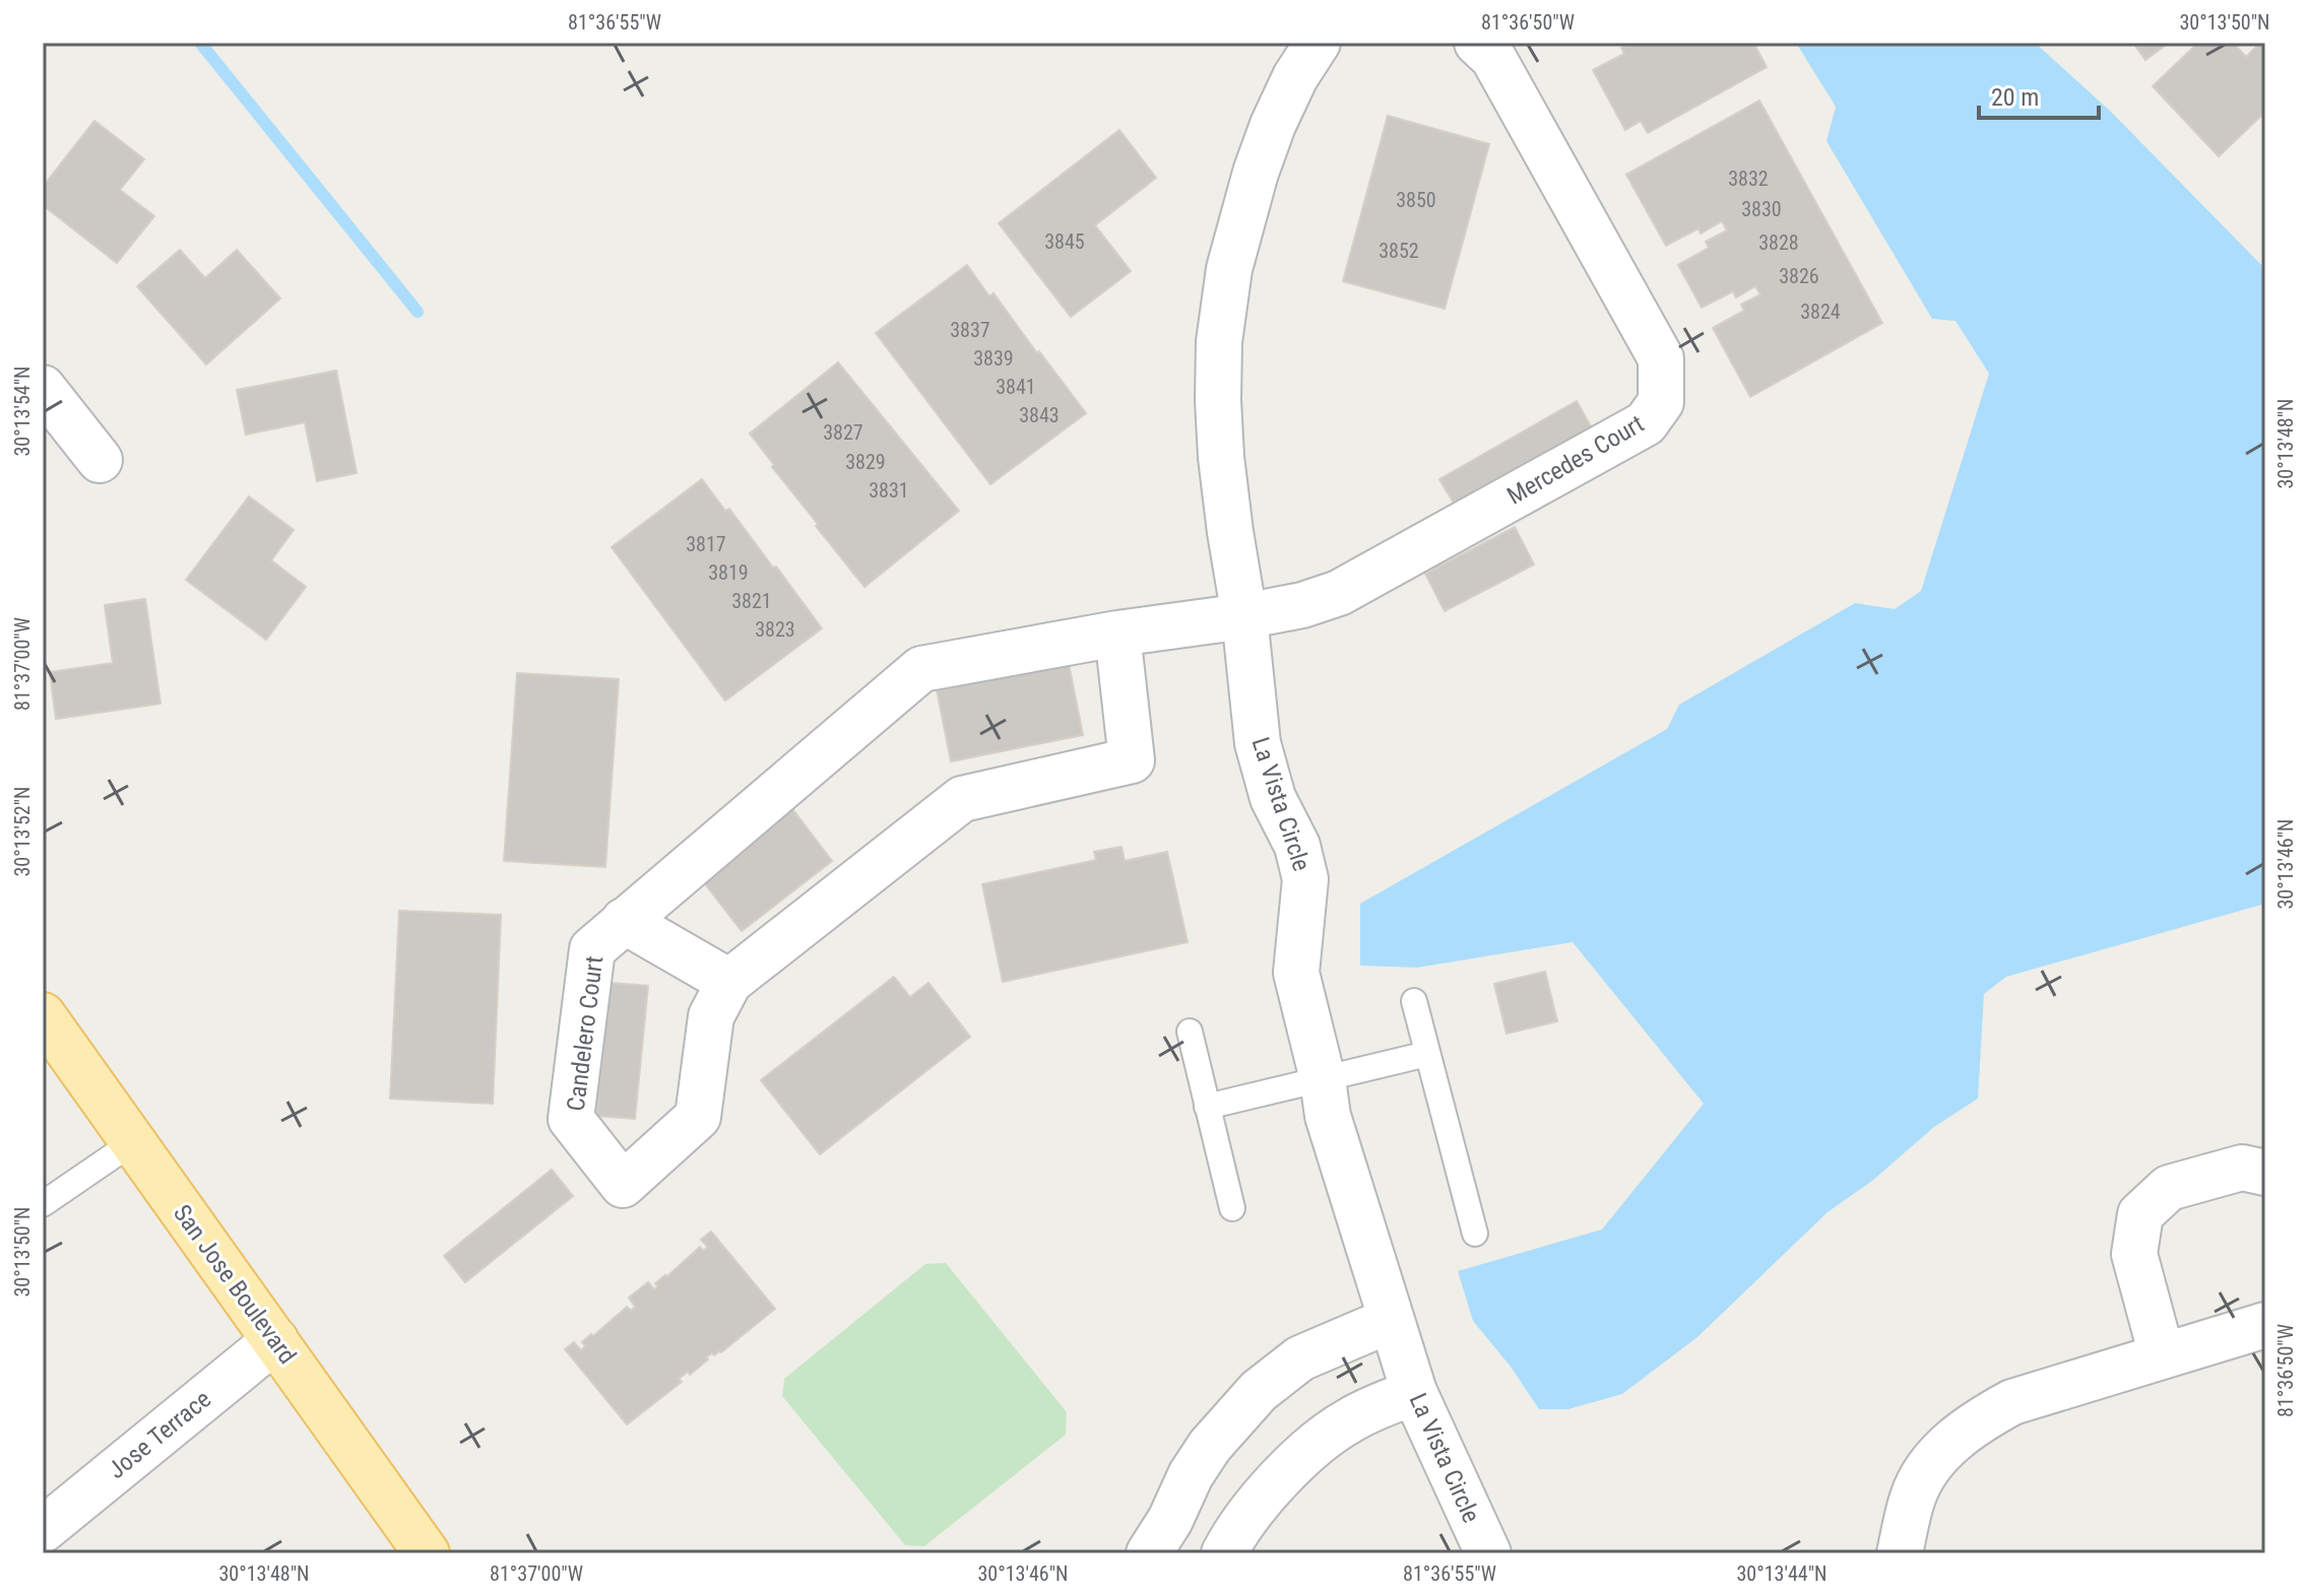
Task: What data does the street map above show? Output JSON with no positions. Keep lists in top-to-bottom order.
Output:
{
  "streets": {
    "main road": ["San Jose Boulevard"],
    "street": [
      "Mercedes Court",
      "La Vista Circle",
      "Candelero Court",
      "Jose Terrace"
    ]
  },
  "crossings": [
    ["Mercedes Court", "La Vista Circle"],
    ["Mercedes Court", "Candelero Court"],
    ["La Vista Circle", "Candelero Court"],
    ["San Jose Boulevard", "Jose Terrace"]
  ],
  "house_numbers": [
    "3832",
    "3850",
    "3830",
    "3845",
    "3828",
    "3852",
    "3826",
    "3824",
    "3837",
    "3839",
    "3841",
    "3843",
    "3827",
    "3829",
    "3831",
    "3817",
    "3819",
    "3821",
    "3823"
  ],
  "scale_bar": "20 m",
  "coordinates": [
    "81°36'55\"W",
    "81°36'50\"W",
    "30°13'50\"N",
    "30°13'54\"N",
    "30°13'48\"N",
    "81°37'00\"W",
    "30°13'52\"N",
    "30°13'46\"N",
    "30°13'44\"N"
  ]
}
